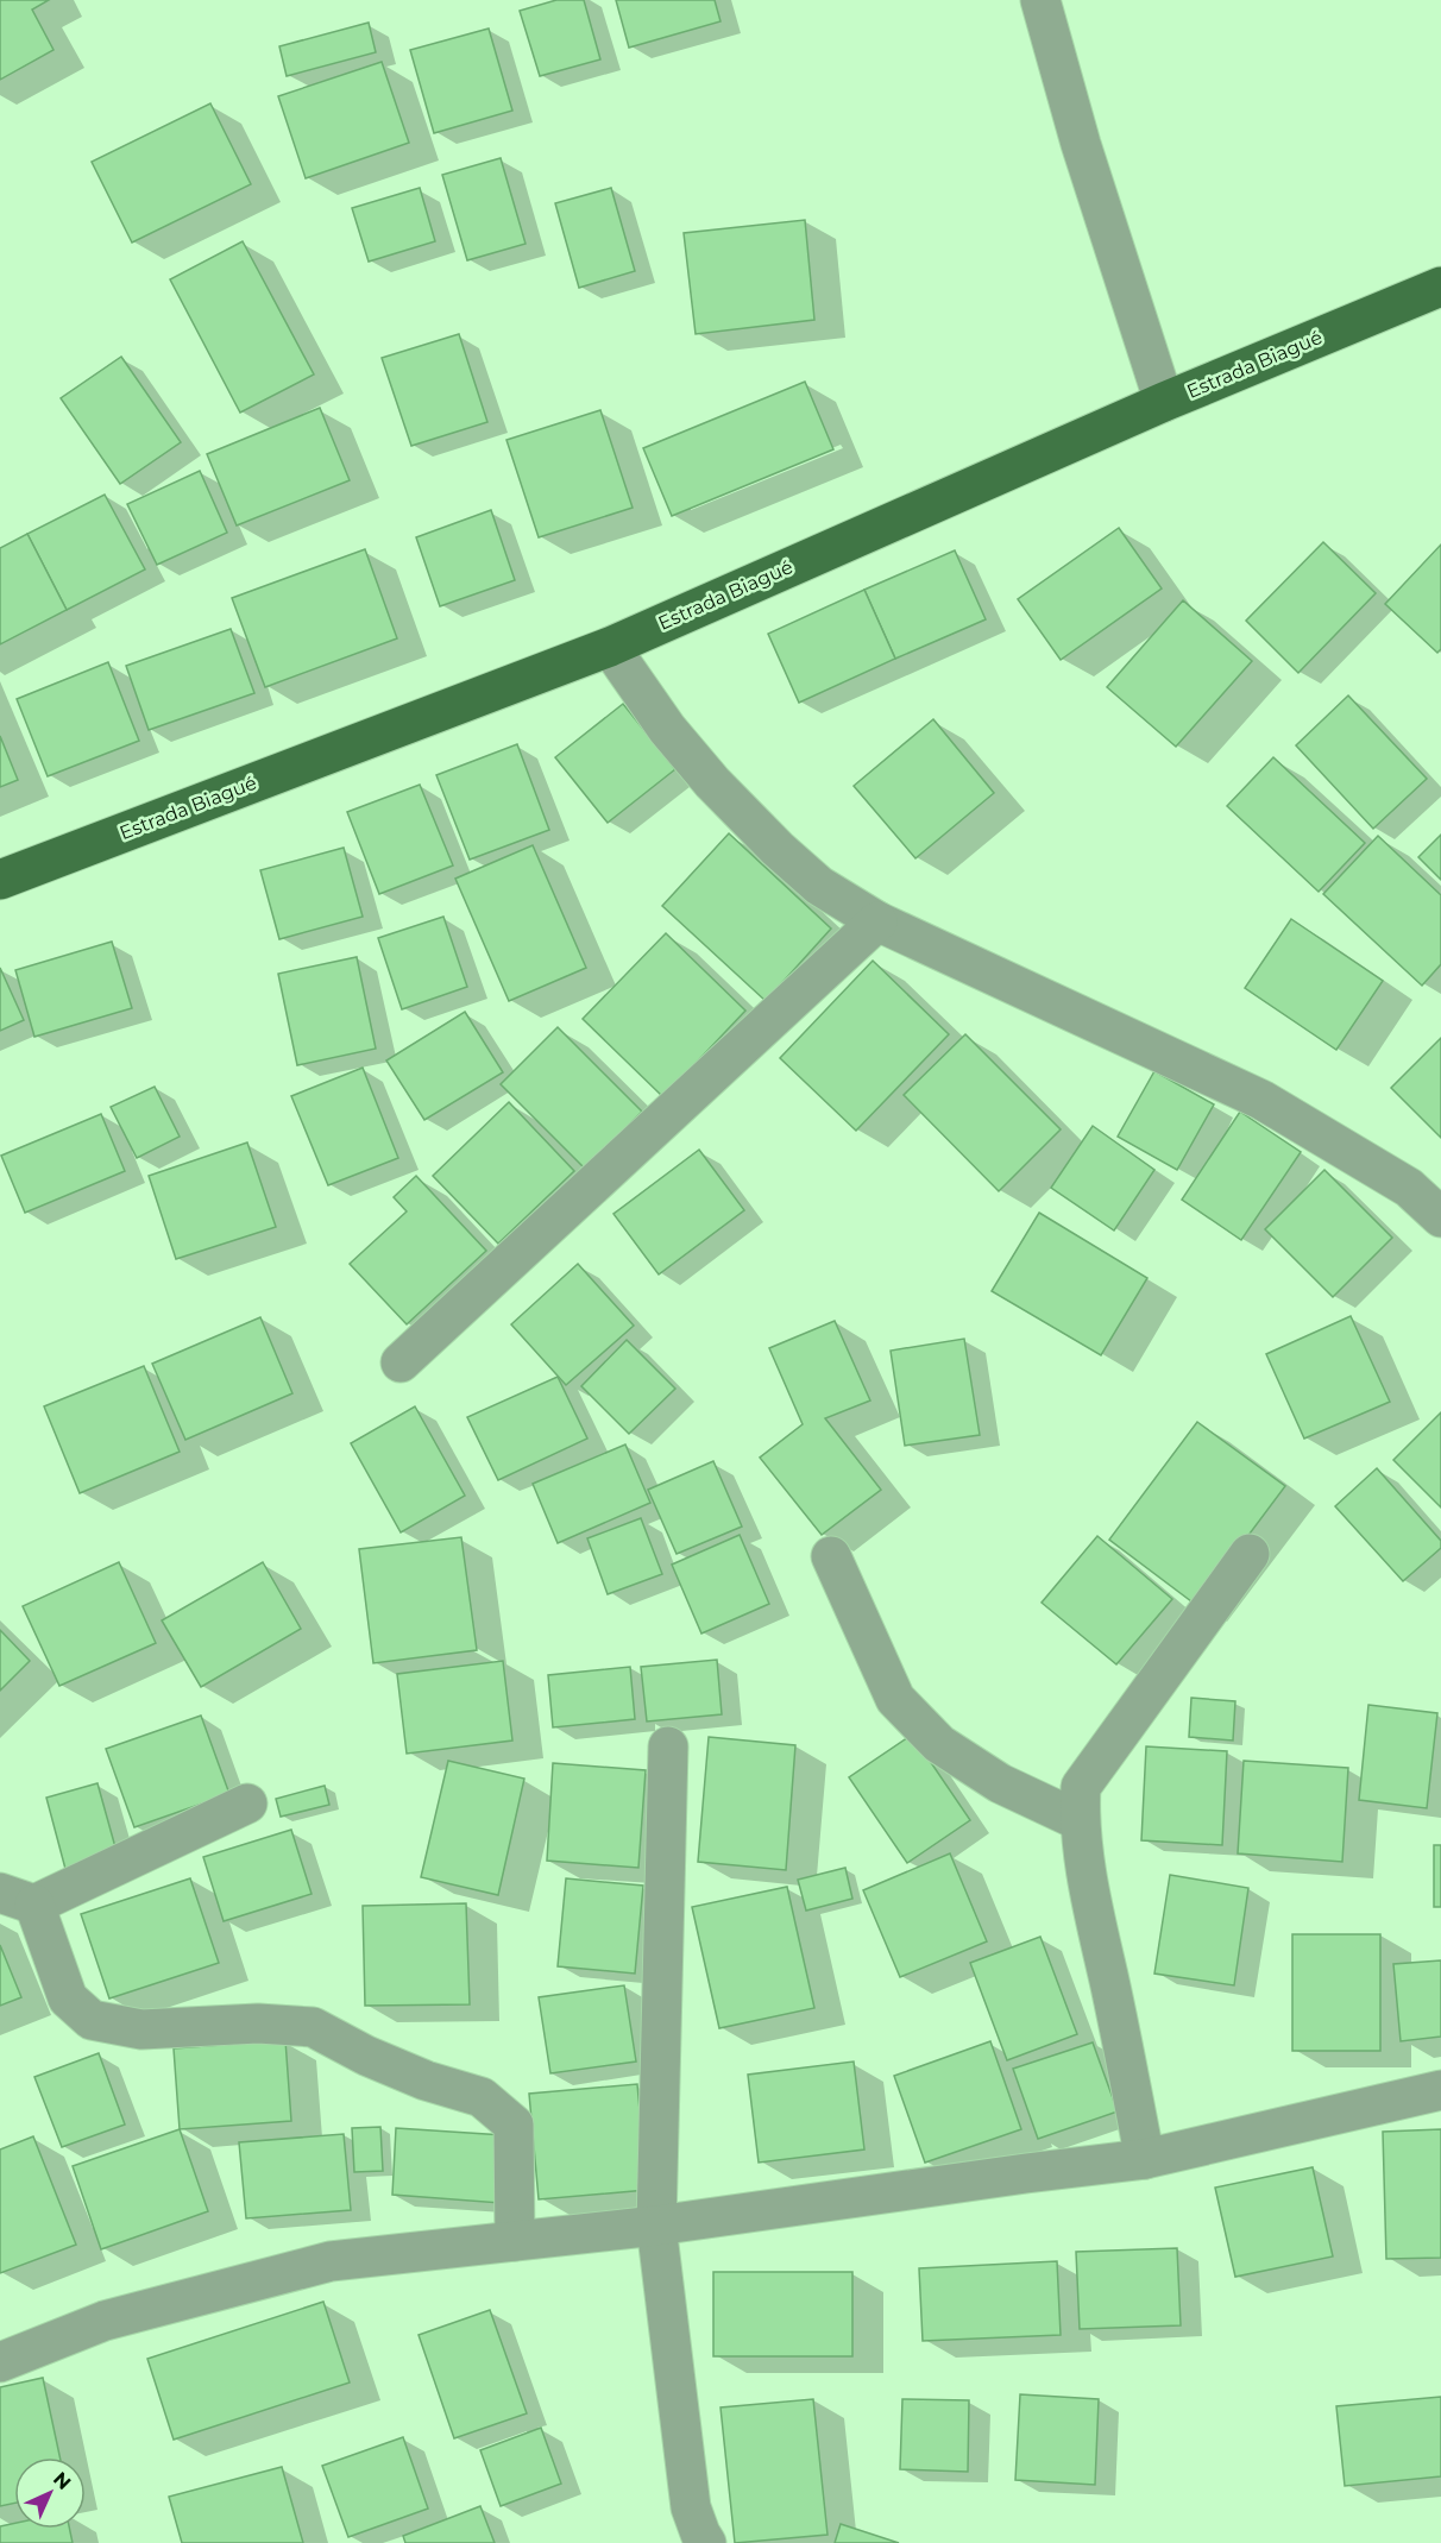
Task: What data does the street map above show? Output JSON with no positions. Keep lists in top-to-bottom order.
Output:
{
  "streets": {
    "main road": ["Estrada Biagué"]
  },
  "north": "top right"
}
